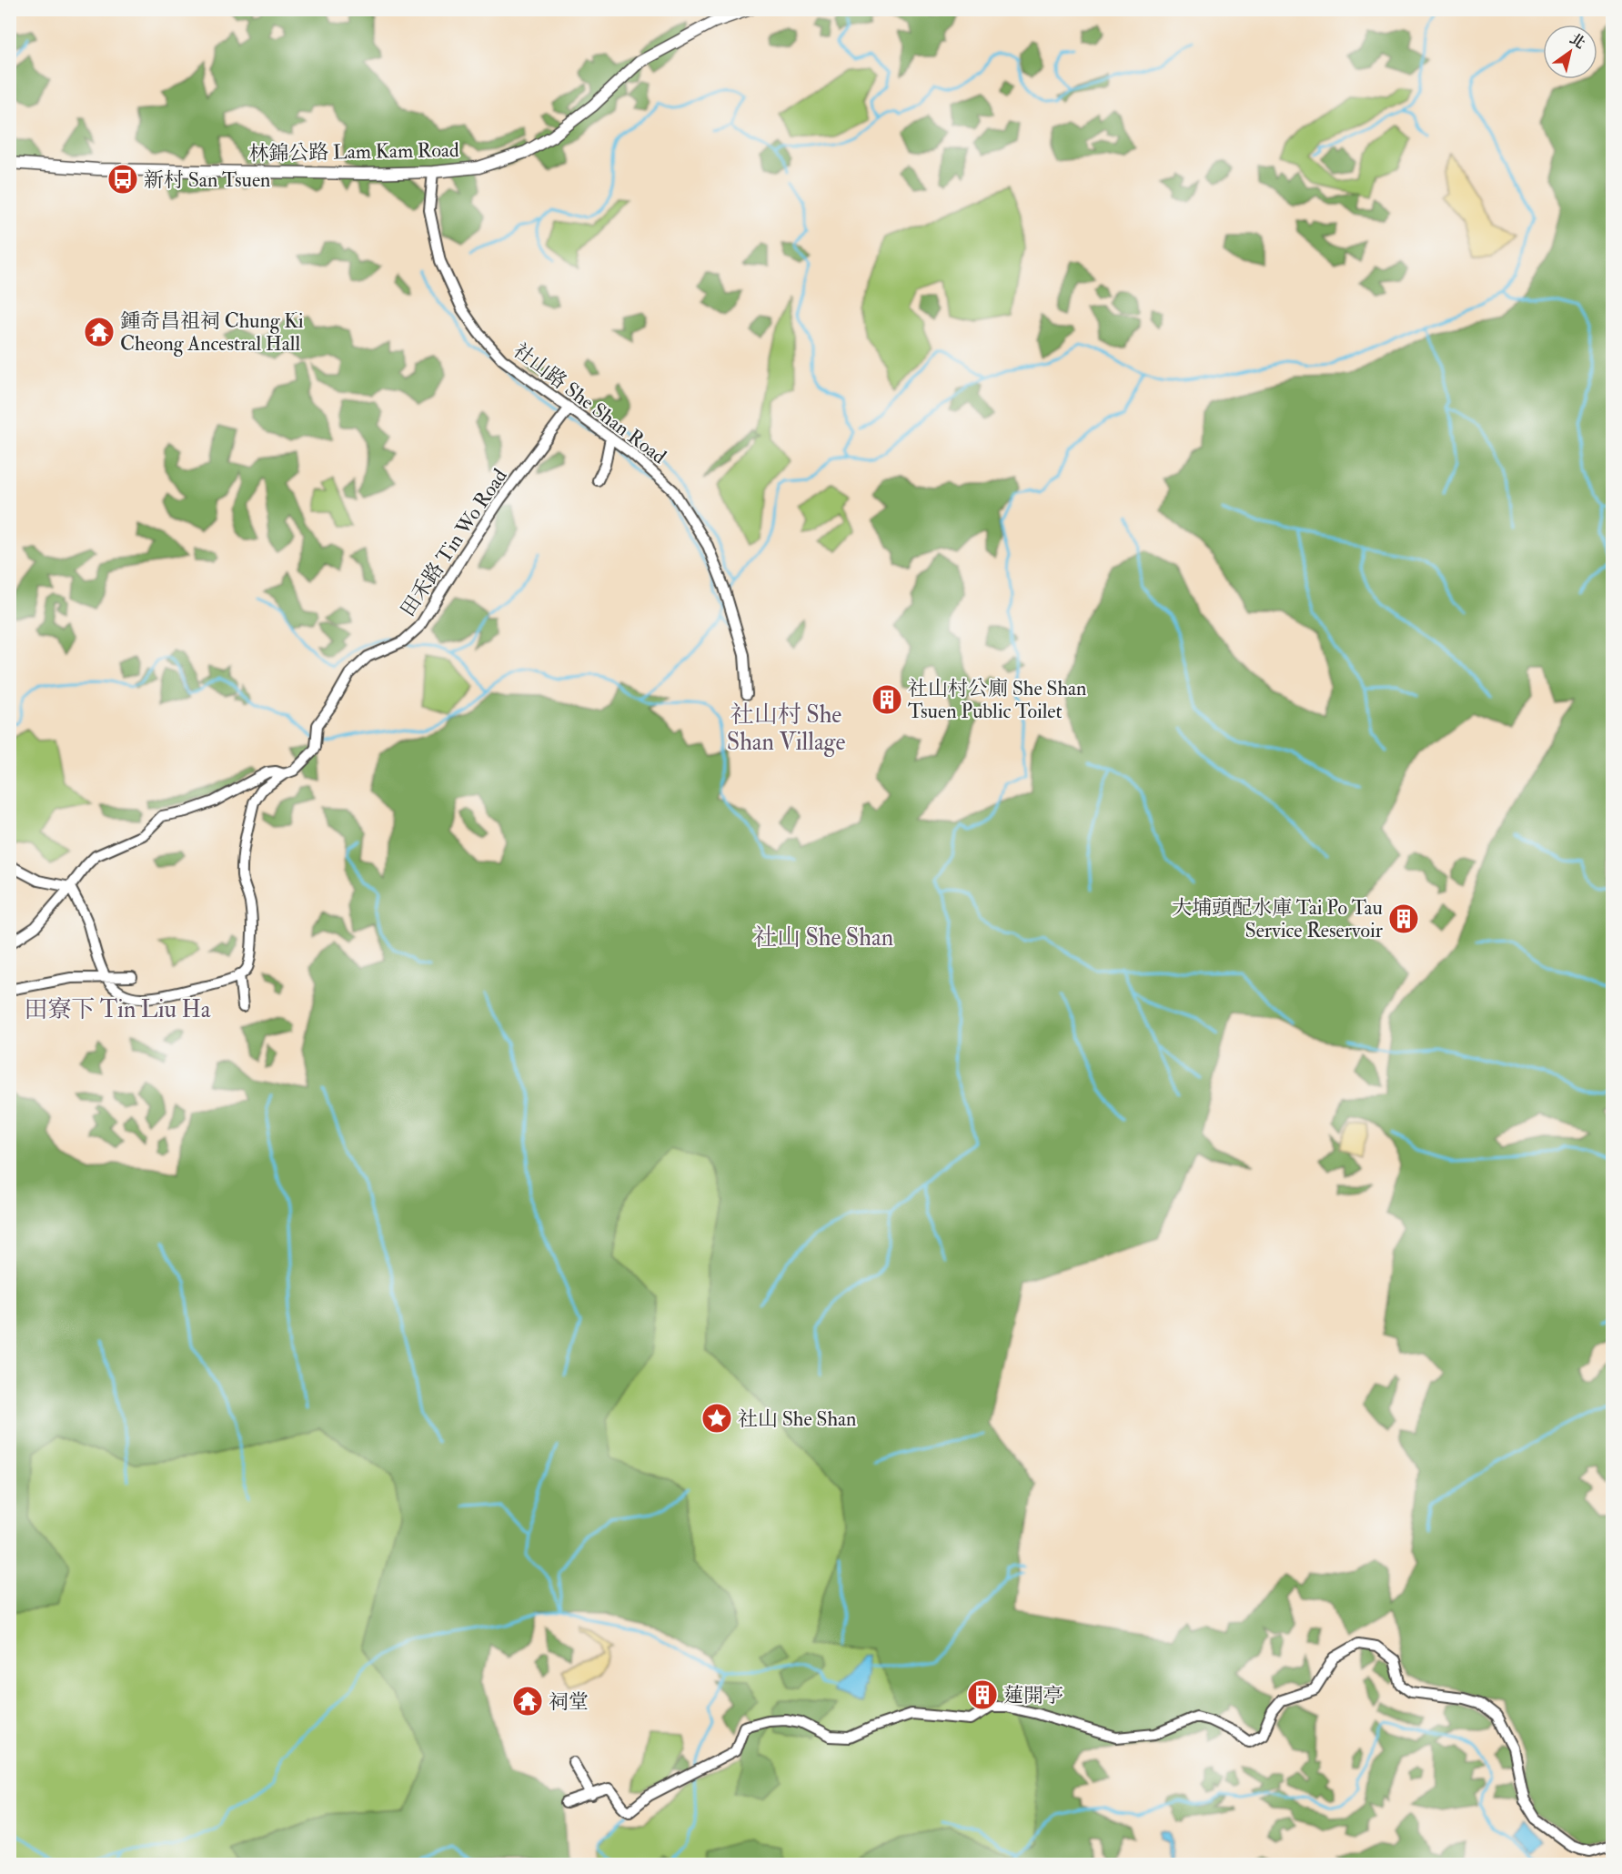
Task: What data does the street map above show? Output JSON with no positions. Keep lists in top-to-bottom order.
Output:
{
  "streets": {
    "main road": ["林錦公路 Lam Kam Road"],
    "street": ["社山路 She Shan Road", "田禾路 Tin Wo Road"]
  },
  "crossings": [
    ["林錦公路 Lam Kam Road", "社山路 She Shan Road"],
    ["社山路 She Shan Road", "田禾路 Tin Wo Road"]
  ],
  "districts": ["社山村 She Shan Village", "社山 She Shan", "田寮下 Tin Liu Ha"],
  "places": {
    "bus stop": ["新村 San Tsuen"],
    "temple": ["鍾奇昌祖祠 Chung Ki Cheong Ancestral Hall", "祠堂"],
    "building": ["社山村公廁 She Shan Tsuen Public Toilet", "大埔頭配水庫 Tai Po Tau Service Reservoir", "蓮開亭"],
    "place": ["社山 She Shan"]
  },
  "north": "top right"
}
